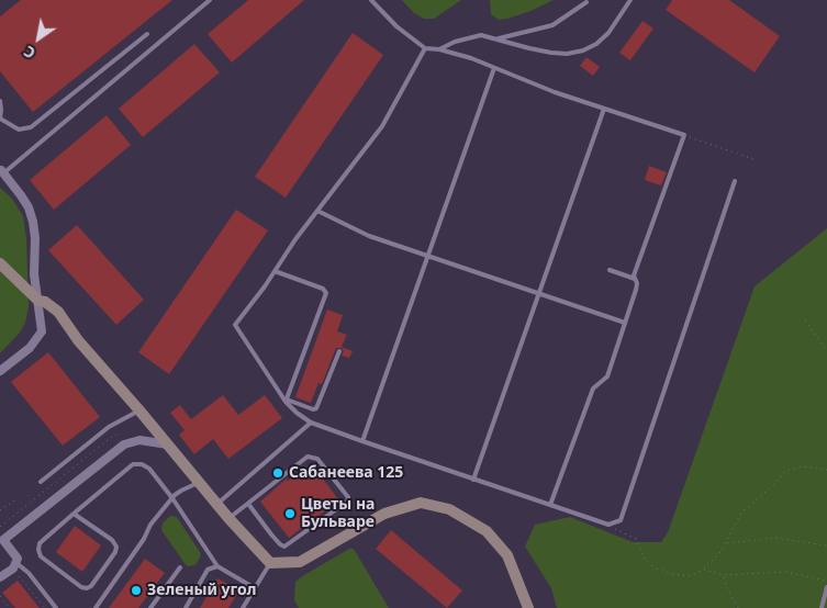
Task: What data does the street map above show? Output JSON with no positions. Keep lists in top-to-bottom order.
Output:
{
  "places": ["Сабанеева 125", "Цветы на Бульваре", "Зеленый угол"],
  "north": "bottom left"
}
